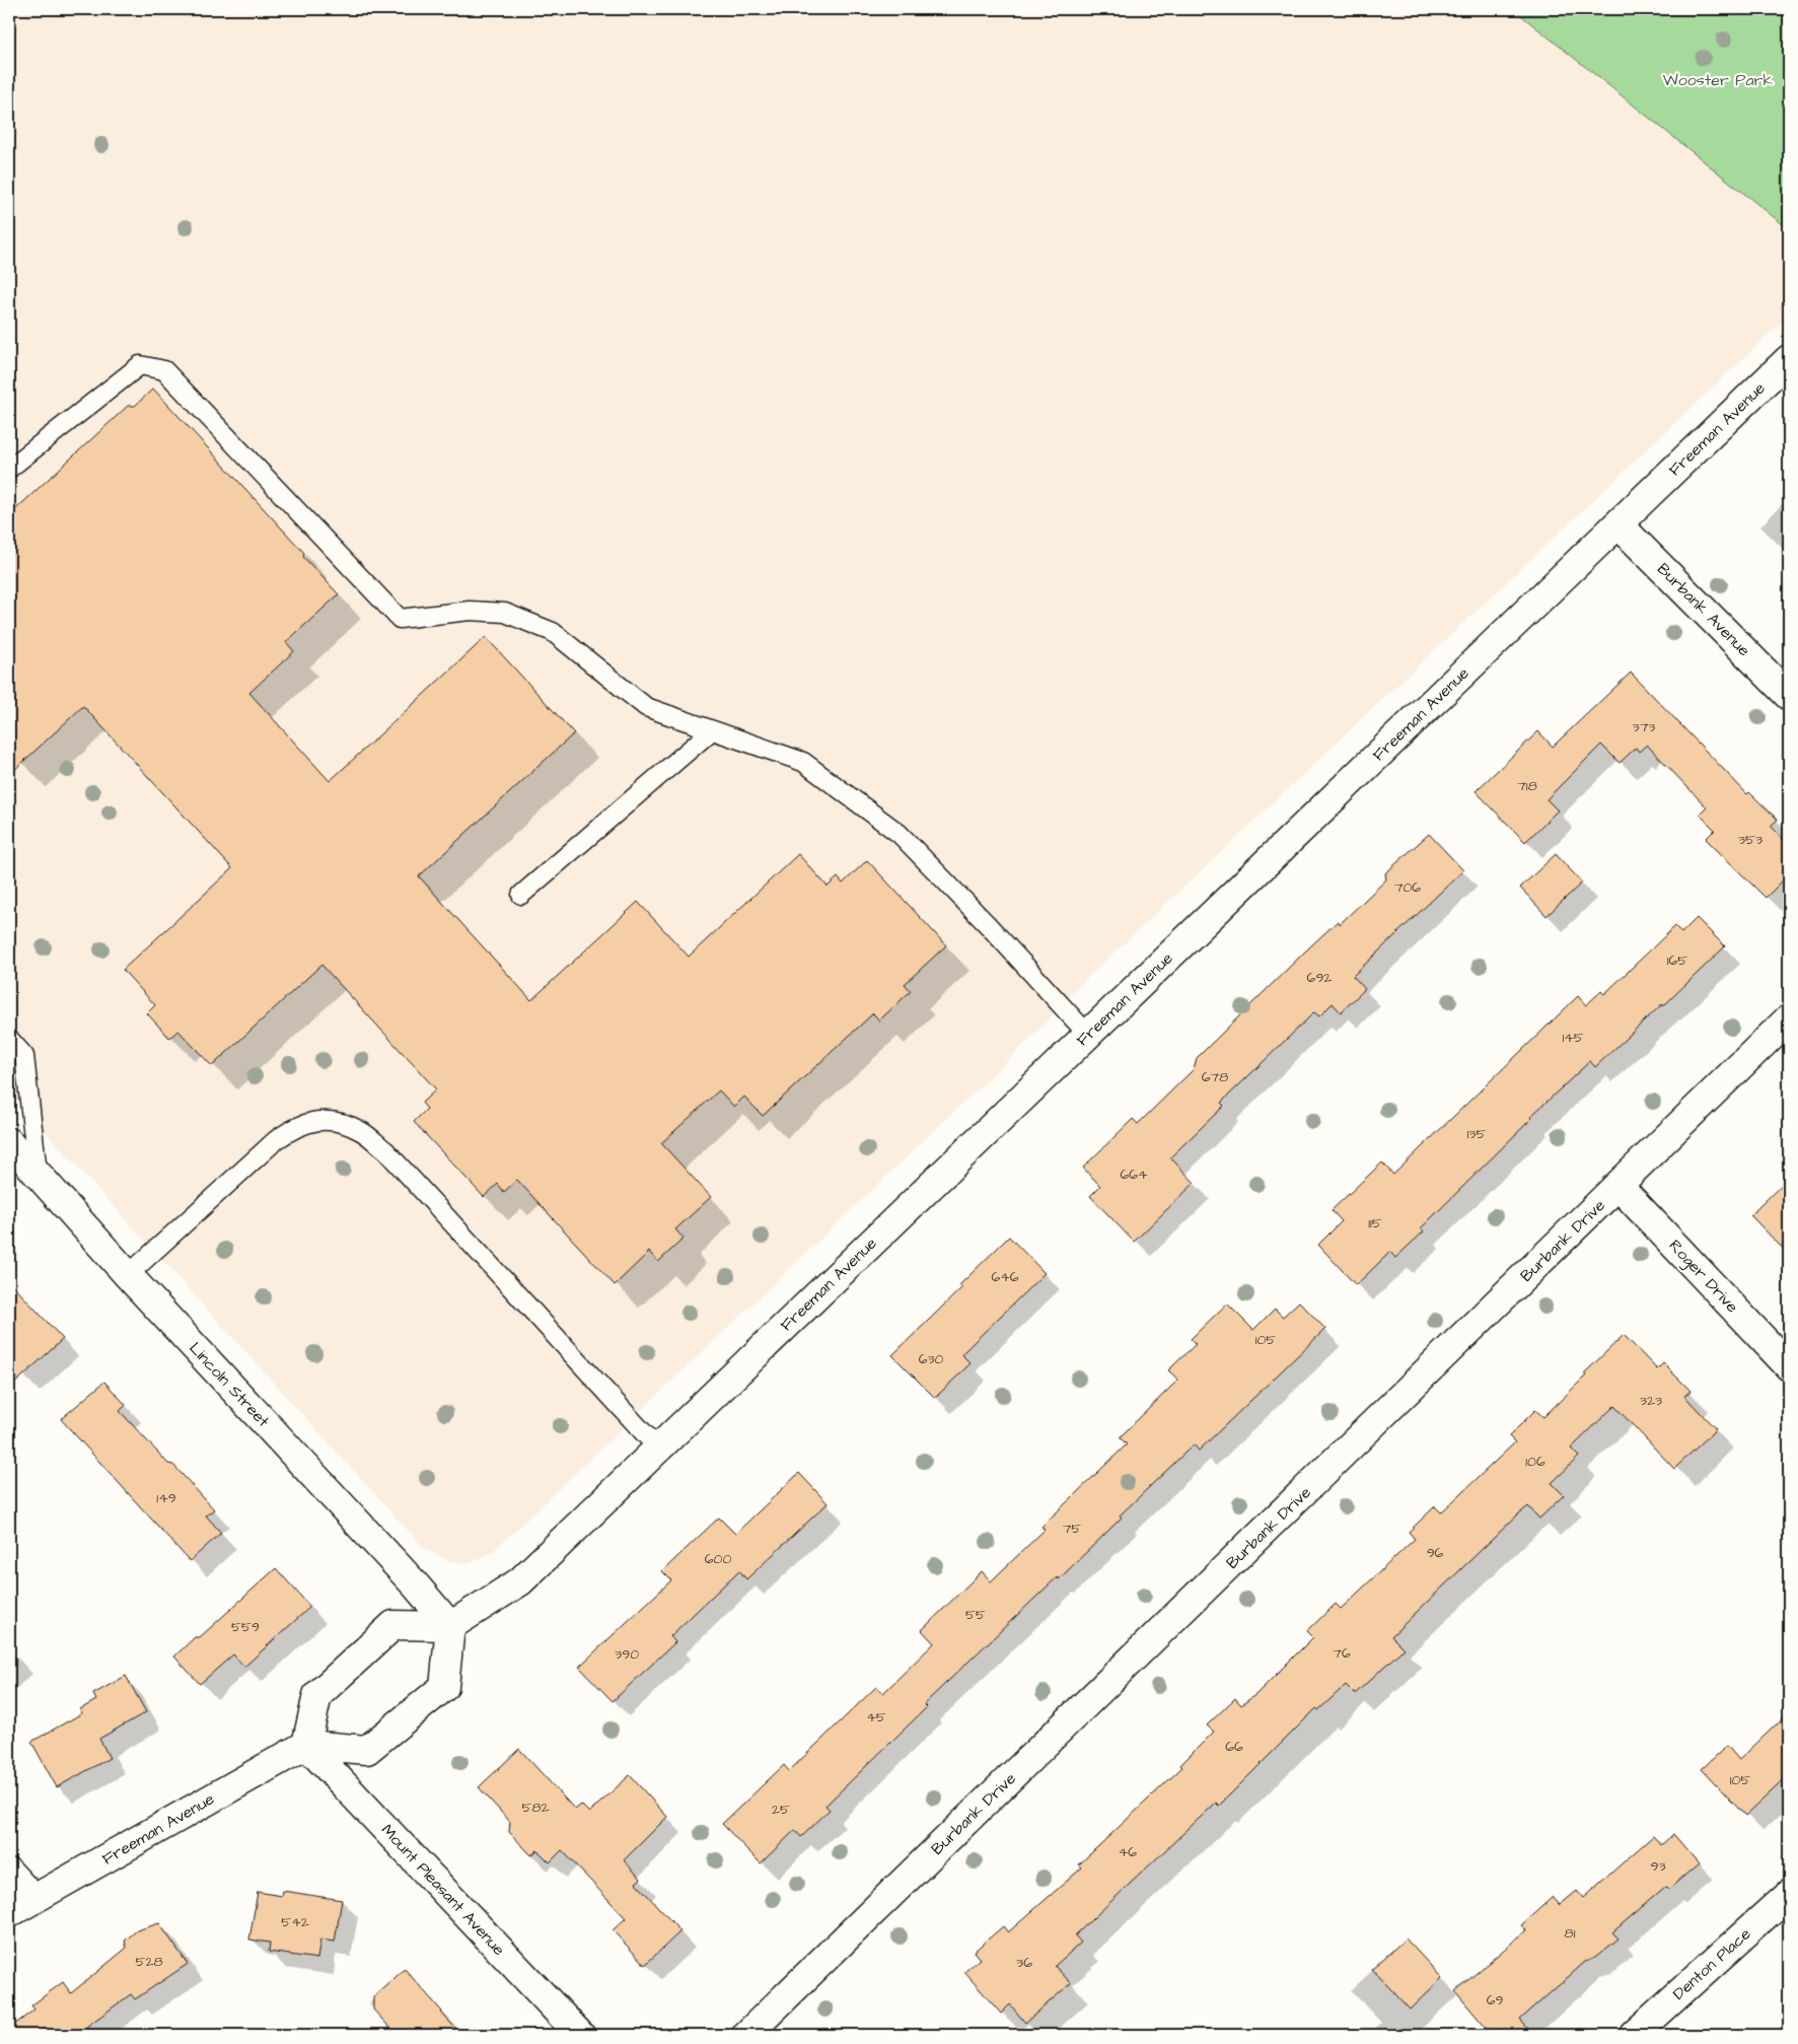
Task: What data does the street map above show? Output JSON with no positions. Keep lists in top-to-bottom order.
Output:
{
  "streets": {
    "street": [
      "Freeman Avenue",
      "Burbank Avenue",
      "Burbank Drive",
      "Roger Drive",
      "Lincoln Street",
      "Mount Pleasant Avenue",
      "Denton Place"
    ]
  },
  "crossings": [
    ["Freeman Avenue", "Burbank Avenue"],
    ["Freeman Avenue", "Lincoln Street"],
    ["Freeman Avenue", "Mount Pleasant Avenue"],
    ["Burbank Drive", "Roger Drive"]
  ],
  "parks": ["Wooster Park"],
  "house_numbers": [
    "373",
    "718",
    "353",
    "706",
    "165",
    "692",
    "145",
    "678",
    "135",
    "664",
    "115",
    "646",
    "105",
    "630",
    "323",
    "106",
    "149",
    "75",
    "96",
    "600",
    "55",
    "559",
    "76",
    "390",
    "45",
    "66",
    "105",
    "582",
    "25",
    "46",
    "93",
    "542",
    "81",
    "528",
    "36",
    "69"
  ]
}
